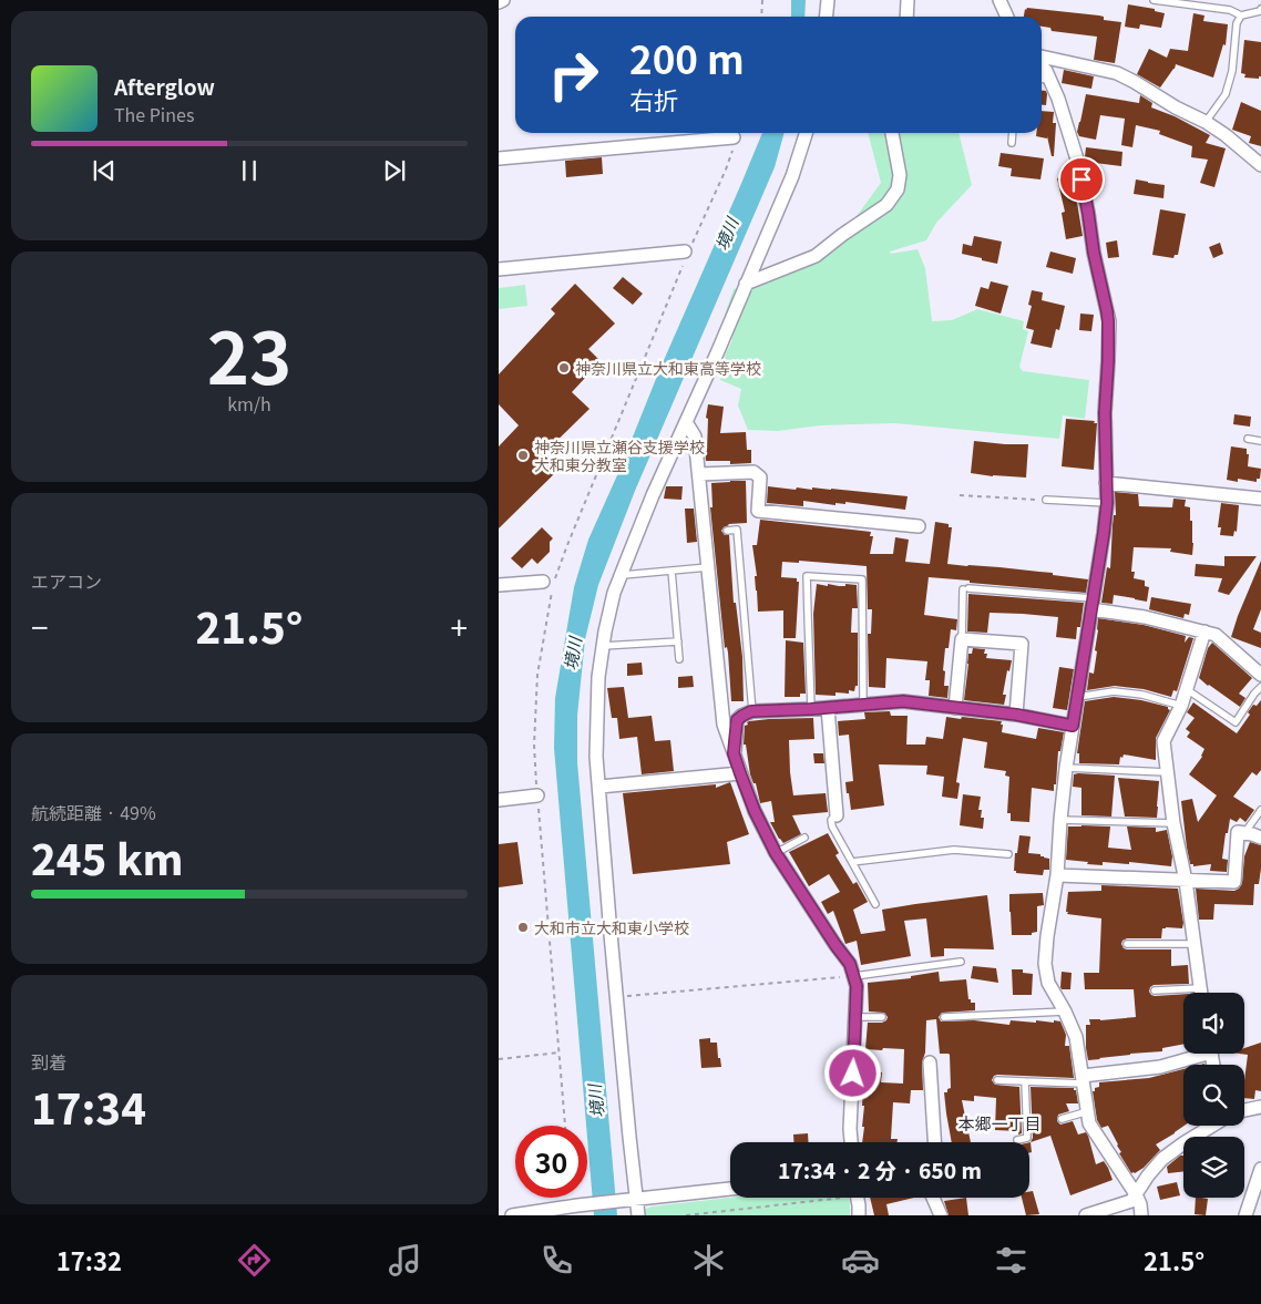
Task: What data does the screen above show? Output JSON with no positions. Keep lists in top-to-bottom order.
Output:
{
  "districts": ["本郷一丁目"],
  "water": ["境川"],
  "places": ["神奈川県立大和東高等学校", "神奈川県立瀬谷支援学校 大和東分教室", "大和市立大和東小学校"],
  "page": {
    "turn": ["200 m", "右折"],
    "song": ["Afterglow", "The Pines"],
    "tile": [
      ["23", "km/h"],
      "エアコン",
      ["航続距離 · 49%", "245 km"],
      ["到着", "17:34"]
    ],
    "heat": ["−", "21.5°", "+"],
    "limit": "30",
    "trip": "17:34 · 2 分 · 650 m",
    "tabs": ["17:32", "21.5°"]
  }
}
